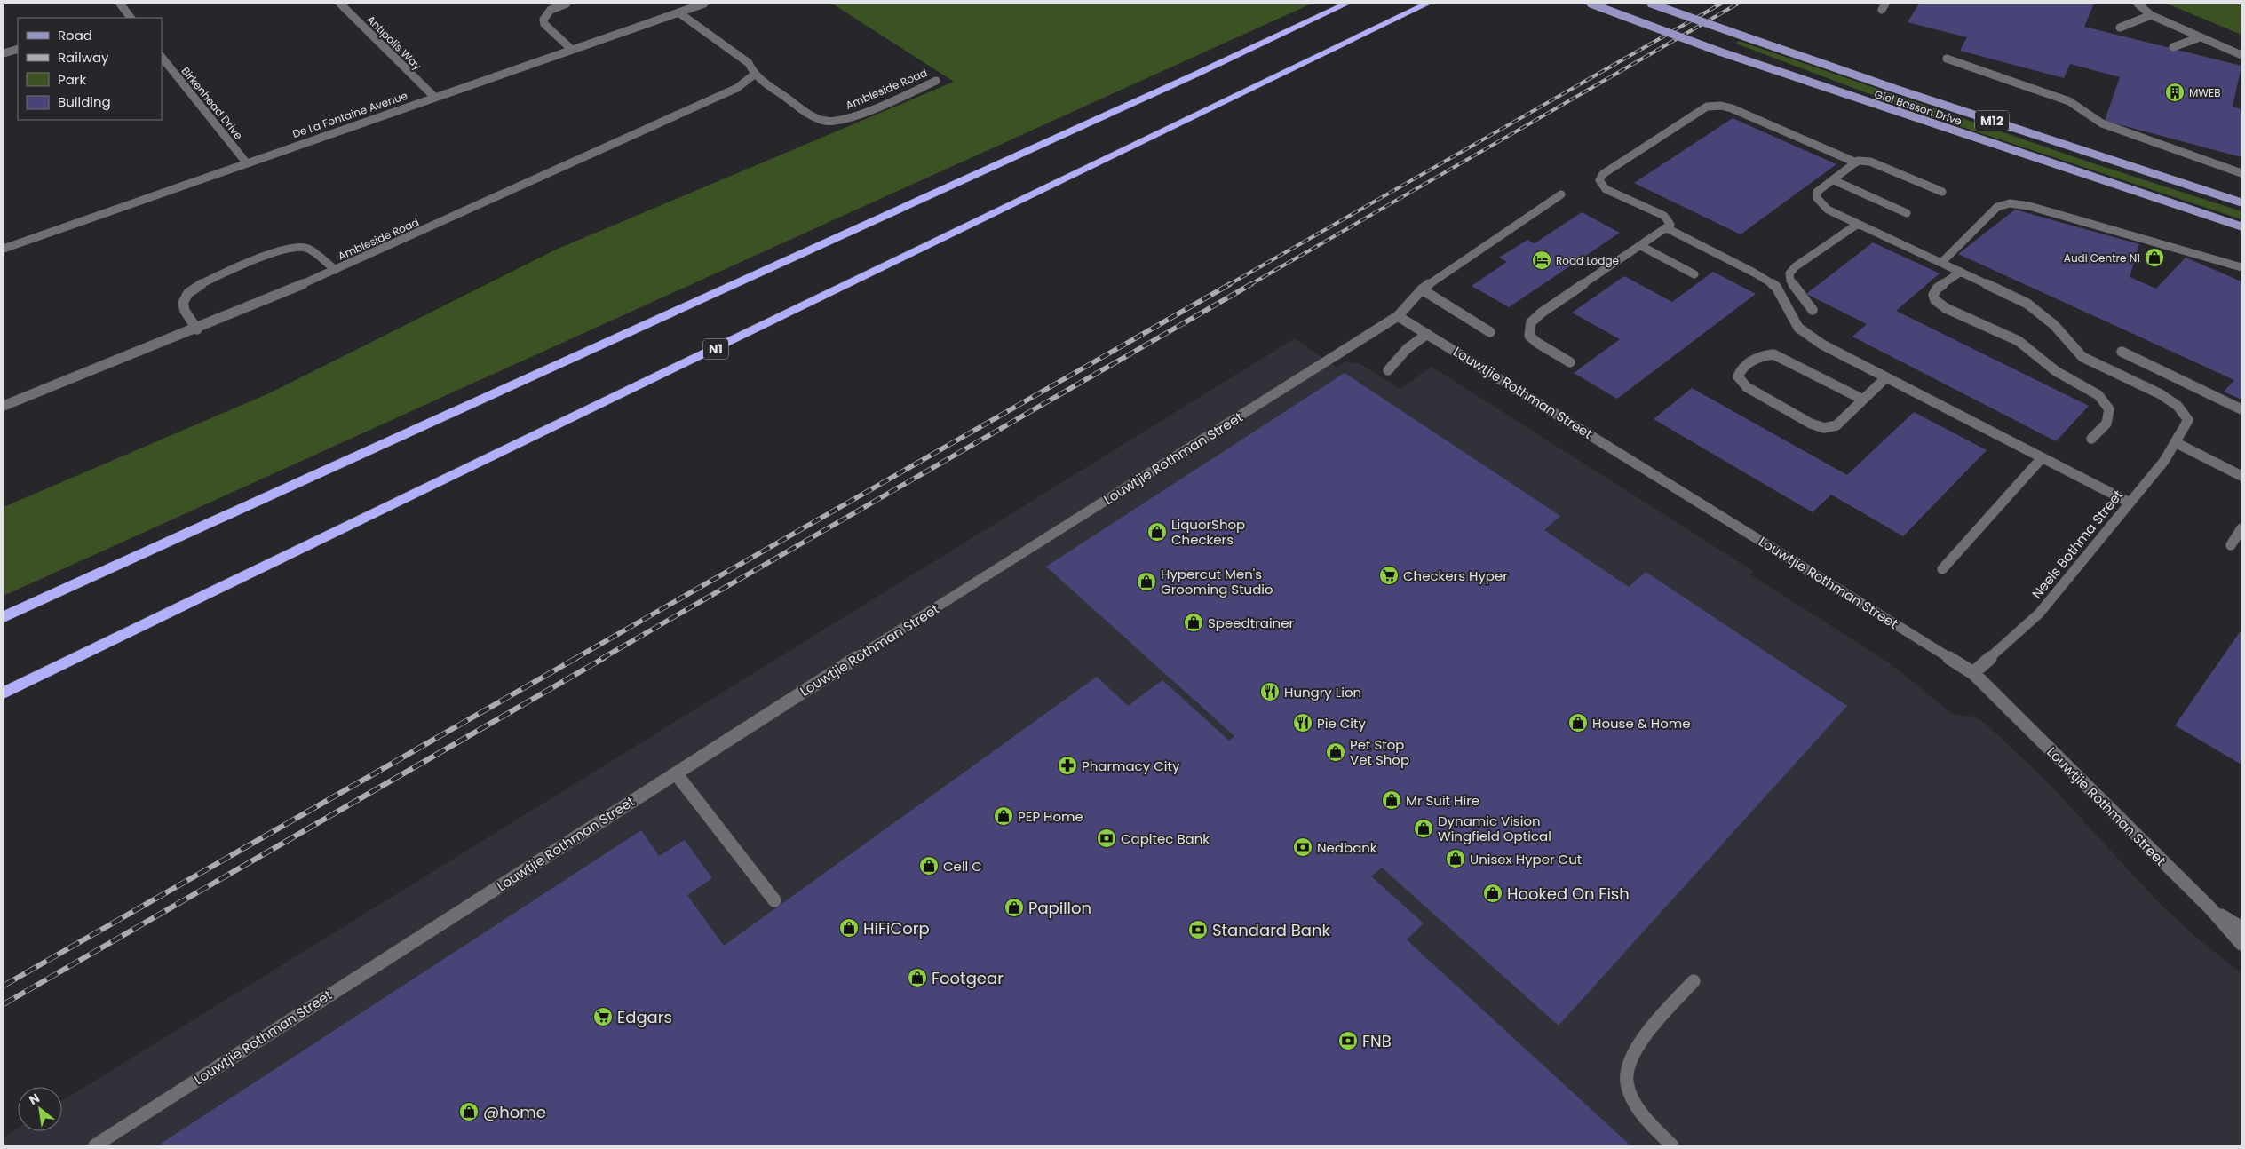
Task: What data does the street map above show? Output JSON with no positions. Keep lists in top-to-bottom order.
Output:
{
  "streets": {
    "highway": ["N1"],
    "main road": ["Giel Basson Drive", "M12"],
    "street": [
      "Antipolis Way",
      "Ambleside Road",
      "Birkenhead Drive",
      "De La Fontaine Avenue",
      "Louwtjie Rothman Street",
      "Neels Bothma Street"
    ]
  },
  "crossings": [
    ["Antipolis Way", "De La Fontaine Avenue"],
    ["Ambleside Road", "De La Fontaine Avenue"],
    ["Birkenhead Drive", "De La Fontaine Avenue"],
    ["Louwtjie Rothman Street", "Neels Bothma Street"]
  ],
  "places": {
    "building": ["MWEB"],
    "shop": [
      "Audi Centre N1",
      "LiquorShop Checkers",
      "Hypercut Men's Grooming Studio",
      "Speedtrainer",
      "House & Home",
      "Pet Stop Vet Shop",
      "Mr Suit Hire",
      "PEP Home",
      "Dynamic Vision Wingfield Optical",
      "Unisex Hyper Cut",
      "Cell C",
      "Hooked On Fish",
      "Papillon",
      "HiFiCorp",
      "Footgear",
      "@home"
    ],
    "hotel": ["Road Lodge"],
    "supermarket": ["Checkers Hyper", "Edgars"],
    "restaurant": ["Hungry Lion", "Pie City"],
    "pharmacy": ["Pharmacy City"],
    "bank": [
      "Capitec Bank",
      "Nedbank",
      "Standard Bank",
      "FNB"
    ]
  },
  "legend": [
    "Road",
    "Railway",
    "Park",
    "Building"
  ],
  "north": "top left"
}
